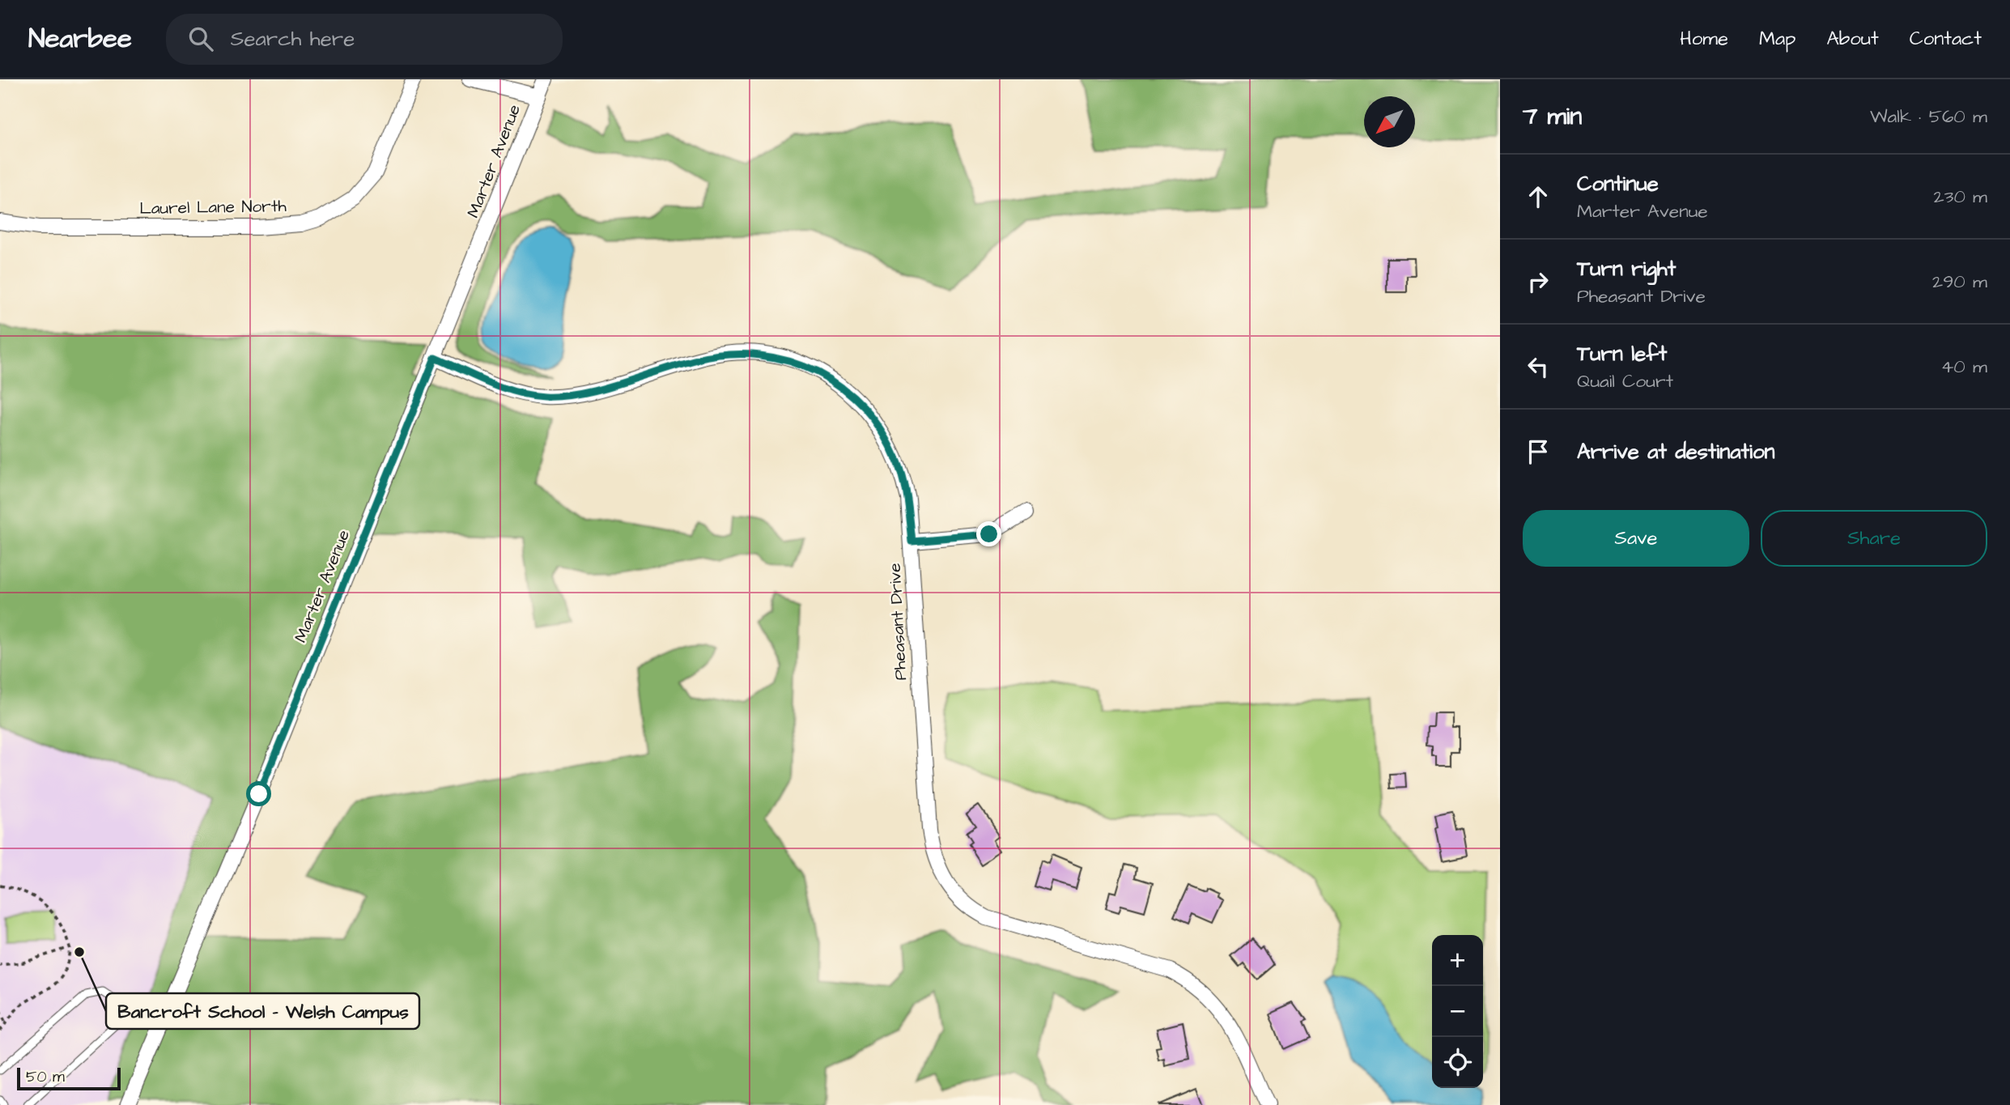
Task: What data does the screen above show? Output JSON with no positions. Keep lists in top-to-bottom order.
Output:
{
  "streets": {
    "street": ["Marter Avenue", "Laurel Lane North", "Pheasant Drive"]
  },
  "crossings": [
    ["Marter Avenue", "Pheasant Drive"]
  ],
  "places": ["Bancroft School - Welsh Campus"],
  "scale_bar": "50 m",
  "north": "bottom left",
  "page": {
    "header": "Nearbee",
    "search": "Search here",
    "nav": [
      "Home",
      "Map",
      "About",
      "Contact"
    ],
    "heading": ["7 min", "Walk · 560 m"],
    "list": [
      ["Continue", "Marter Avenue", "230 m"],
      ["Turn right", "Pheasant Drive", "290 m"],
      ["Turn left", "Quail Court", "40 m"],
      "Arrive at destination"
    ],
    "buttons": ["Save", "Share"],
    "map_buttons": ["+", "−"],
    "scale": "50 m"
  }
}
